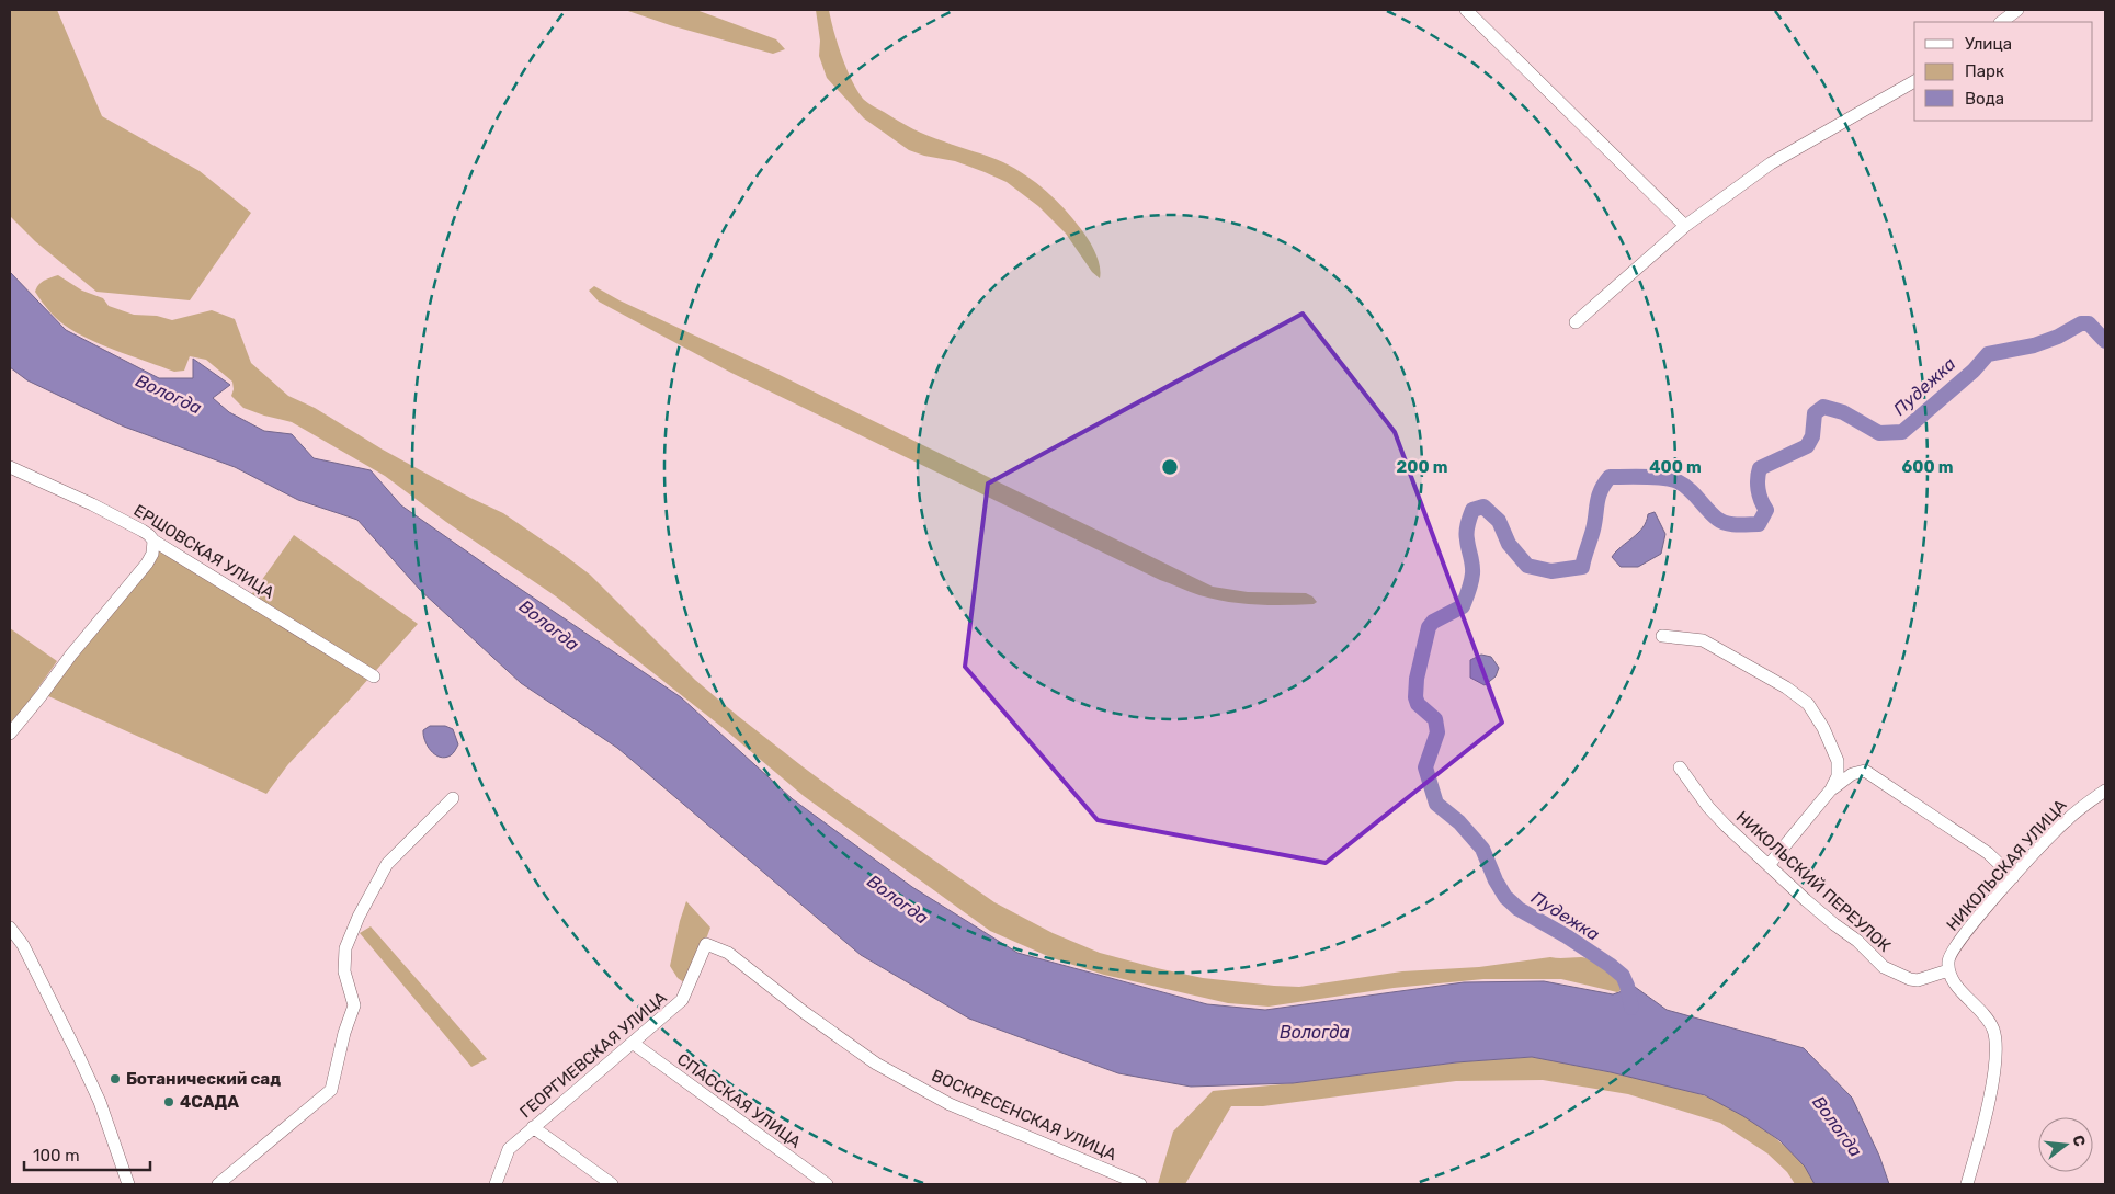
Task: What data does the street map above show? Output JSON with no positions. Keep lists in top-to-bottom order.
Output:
{
  "streets": {
    "street": [
      "ЕРШОВСКАЯ УЛИЦА",
      "НИКОЛЬСКАЯ УЛИЦА",
      "НИКОЛЬСКИЙ ПЕРЕУЛОК",
      "ГЕОРГИЕВСКАЯ УЛИЦА",
      "СПАССКАЯ УЛИЦА",
      "ВОСКРЕСЕНСКАЯ УЛИЦА"
    ]
  },
  "crossings": [
    ["НИКОЛЬСКАЯ УЛИЦА", "НИКОЛЬСКИЙ ПЕРЕУЛОК"],
    ["ГЕОРГИЕВСКАЯ УЛИЦА", "СПАССКАЯ УЛИЦА"],
    ["ГЕОРГИЕВСКАЯ УЛИЦА", "ВОСКРЕСЕНСКАЯ УЛИЦА"]
  ],
  "water": ["Пудежка", "Вологда"],
  "places": ["Ботанический сад", "4САДА"],
  "legend": ["Улица", "Парк", "Вода"],
  "scale_bar": "100 m",
  "north": "right",
  "rings": ["200 m", "400 m", "600 m"]
}
